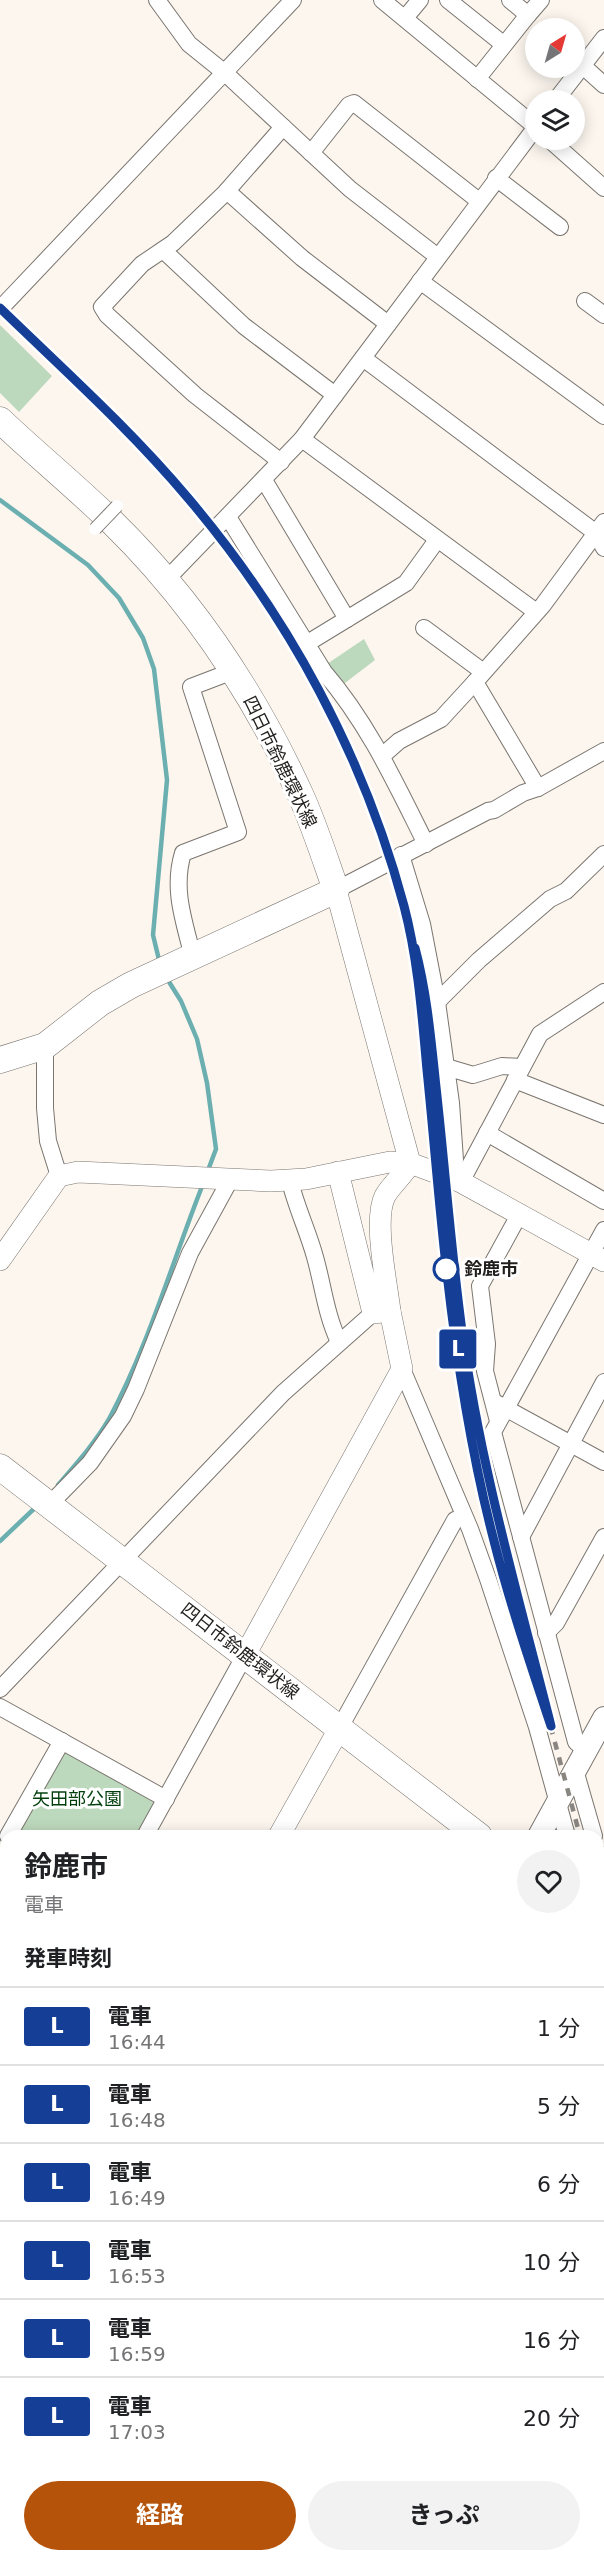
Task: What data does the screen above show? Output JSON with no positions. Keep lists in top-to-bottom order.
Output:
{
  "streets": {
    "main road": ["四日市鈴鹿環状線"]
  },
  "parks": ["矢田部公園"],
  "places": ["鈴鹿市"],
  "north": "top right",
  "page": {
    "on_map": "L",
    "heading": [
      ["鈴鹿市", "電車"],
      "発車時刻"
    ],
    "list": [
      {
        "mark": "L",
        "name": "電車",
        "note": "16:44",
        "value": "1 分"
      },
      {
        "mark": "L",
        "name": "電車",
        "note": "16:48",
        "value": "5 分"
      },
      {
        "mark": "L",
        "name": "電車",
        "note": "16:49",
        "value": "6 分"
      },
      {
        "mark": "L",
        "name": "電車",
        "note": "16:53",
        "value": "10 分"
      },
      {
        "mark": "L",
        "name": "電車",
        "note": "16:59",
        "value": "16 分"
      },
      {
        "mark": "L",
        "name": "電車",
        "note": "17:03",
        "value": "20 分"
      }
    ],
    "buttons": ["経路", "きっぷ"]
  }
}
